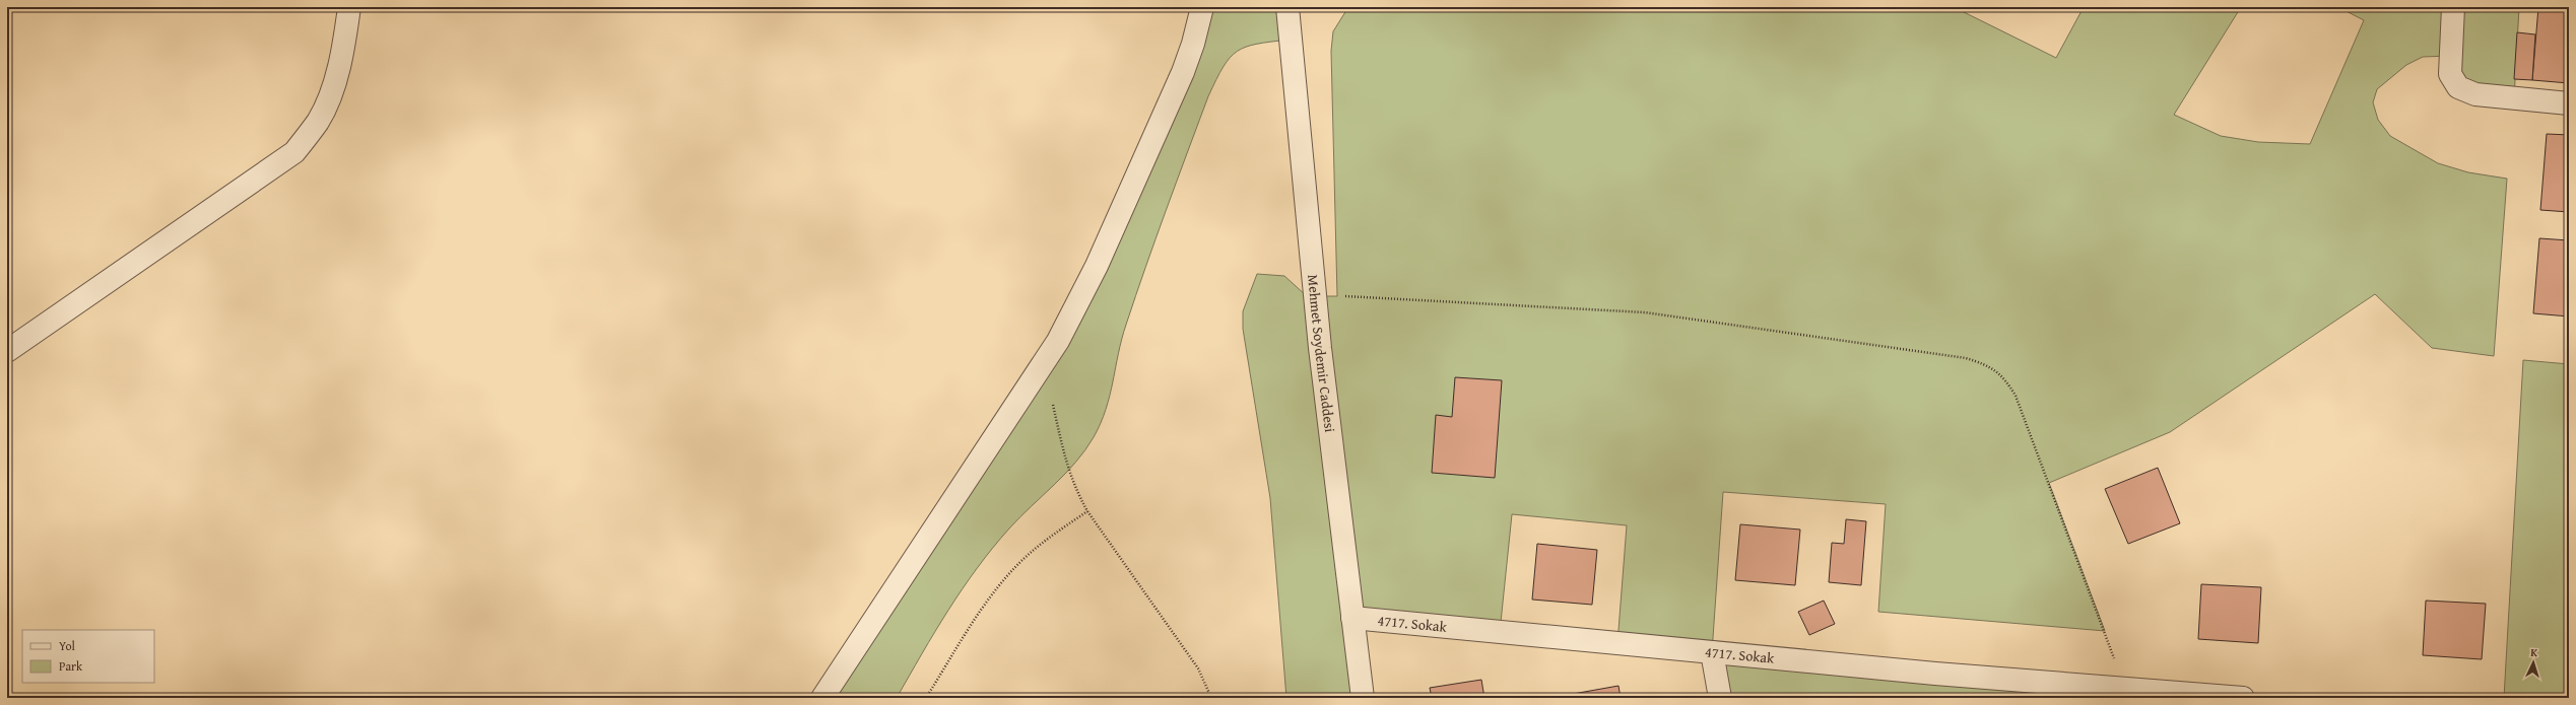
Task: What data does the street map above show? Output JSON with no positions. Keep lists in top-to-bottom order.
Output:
{
  "streets": {
    "street": ["Mehmet Soydemir Caddesi", "4717. Sokak"]
  },
  "crossings": [
    ["Mehmet Soydemir Caddesi", "4717. Sokak"]
  ],
  "legend": ["Yol", "Park"],
  "north": "top"
}
